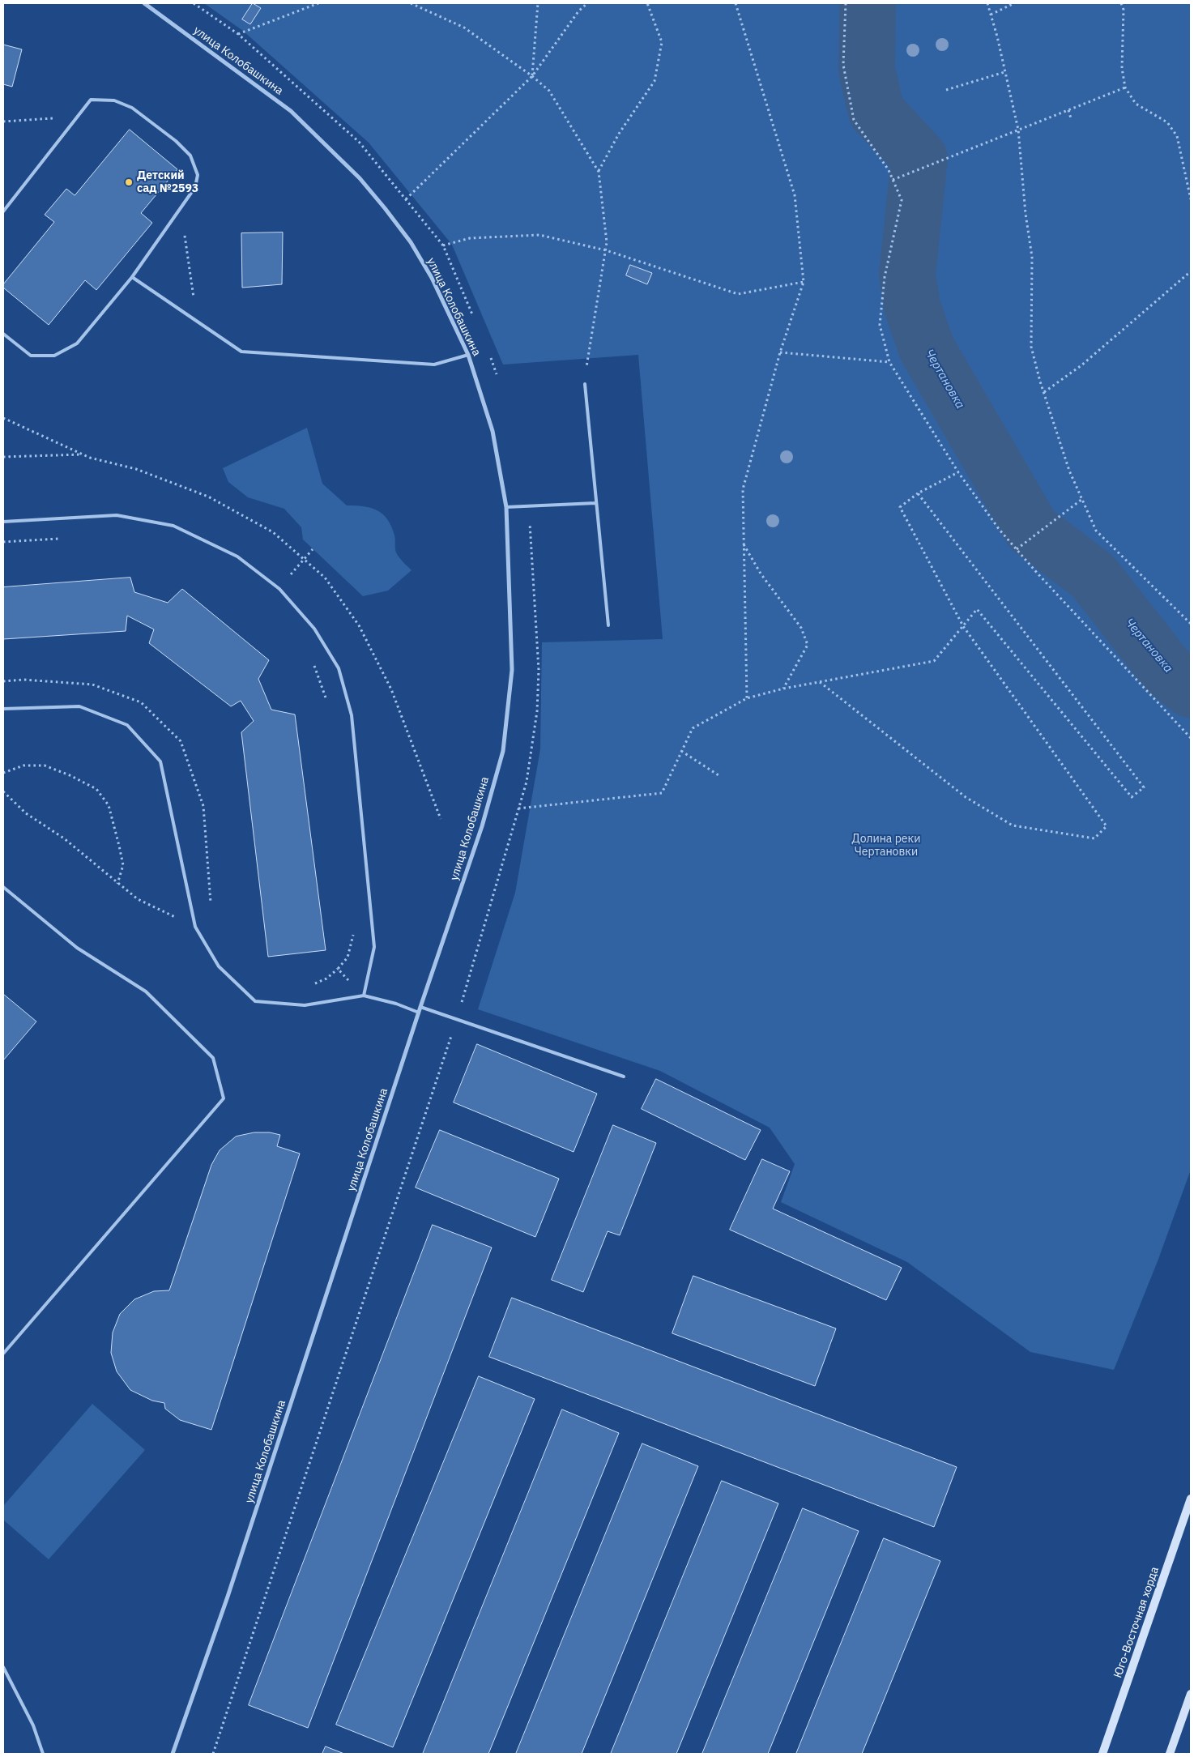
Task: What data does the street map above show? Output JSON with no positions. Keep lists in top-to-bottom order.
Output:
{
  "streets": {
    "main road": ["Юго-Восточная хорда"],
    "street": ["улица Колобашкина"]
  },
  "water": ["Чертановка"],
  "parks": ["Долина реки Чертановки"],
  "places": ["Детский сад №2593"]
}
